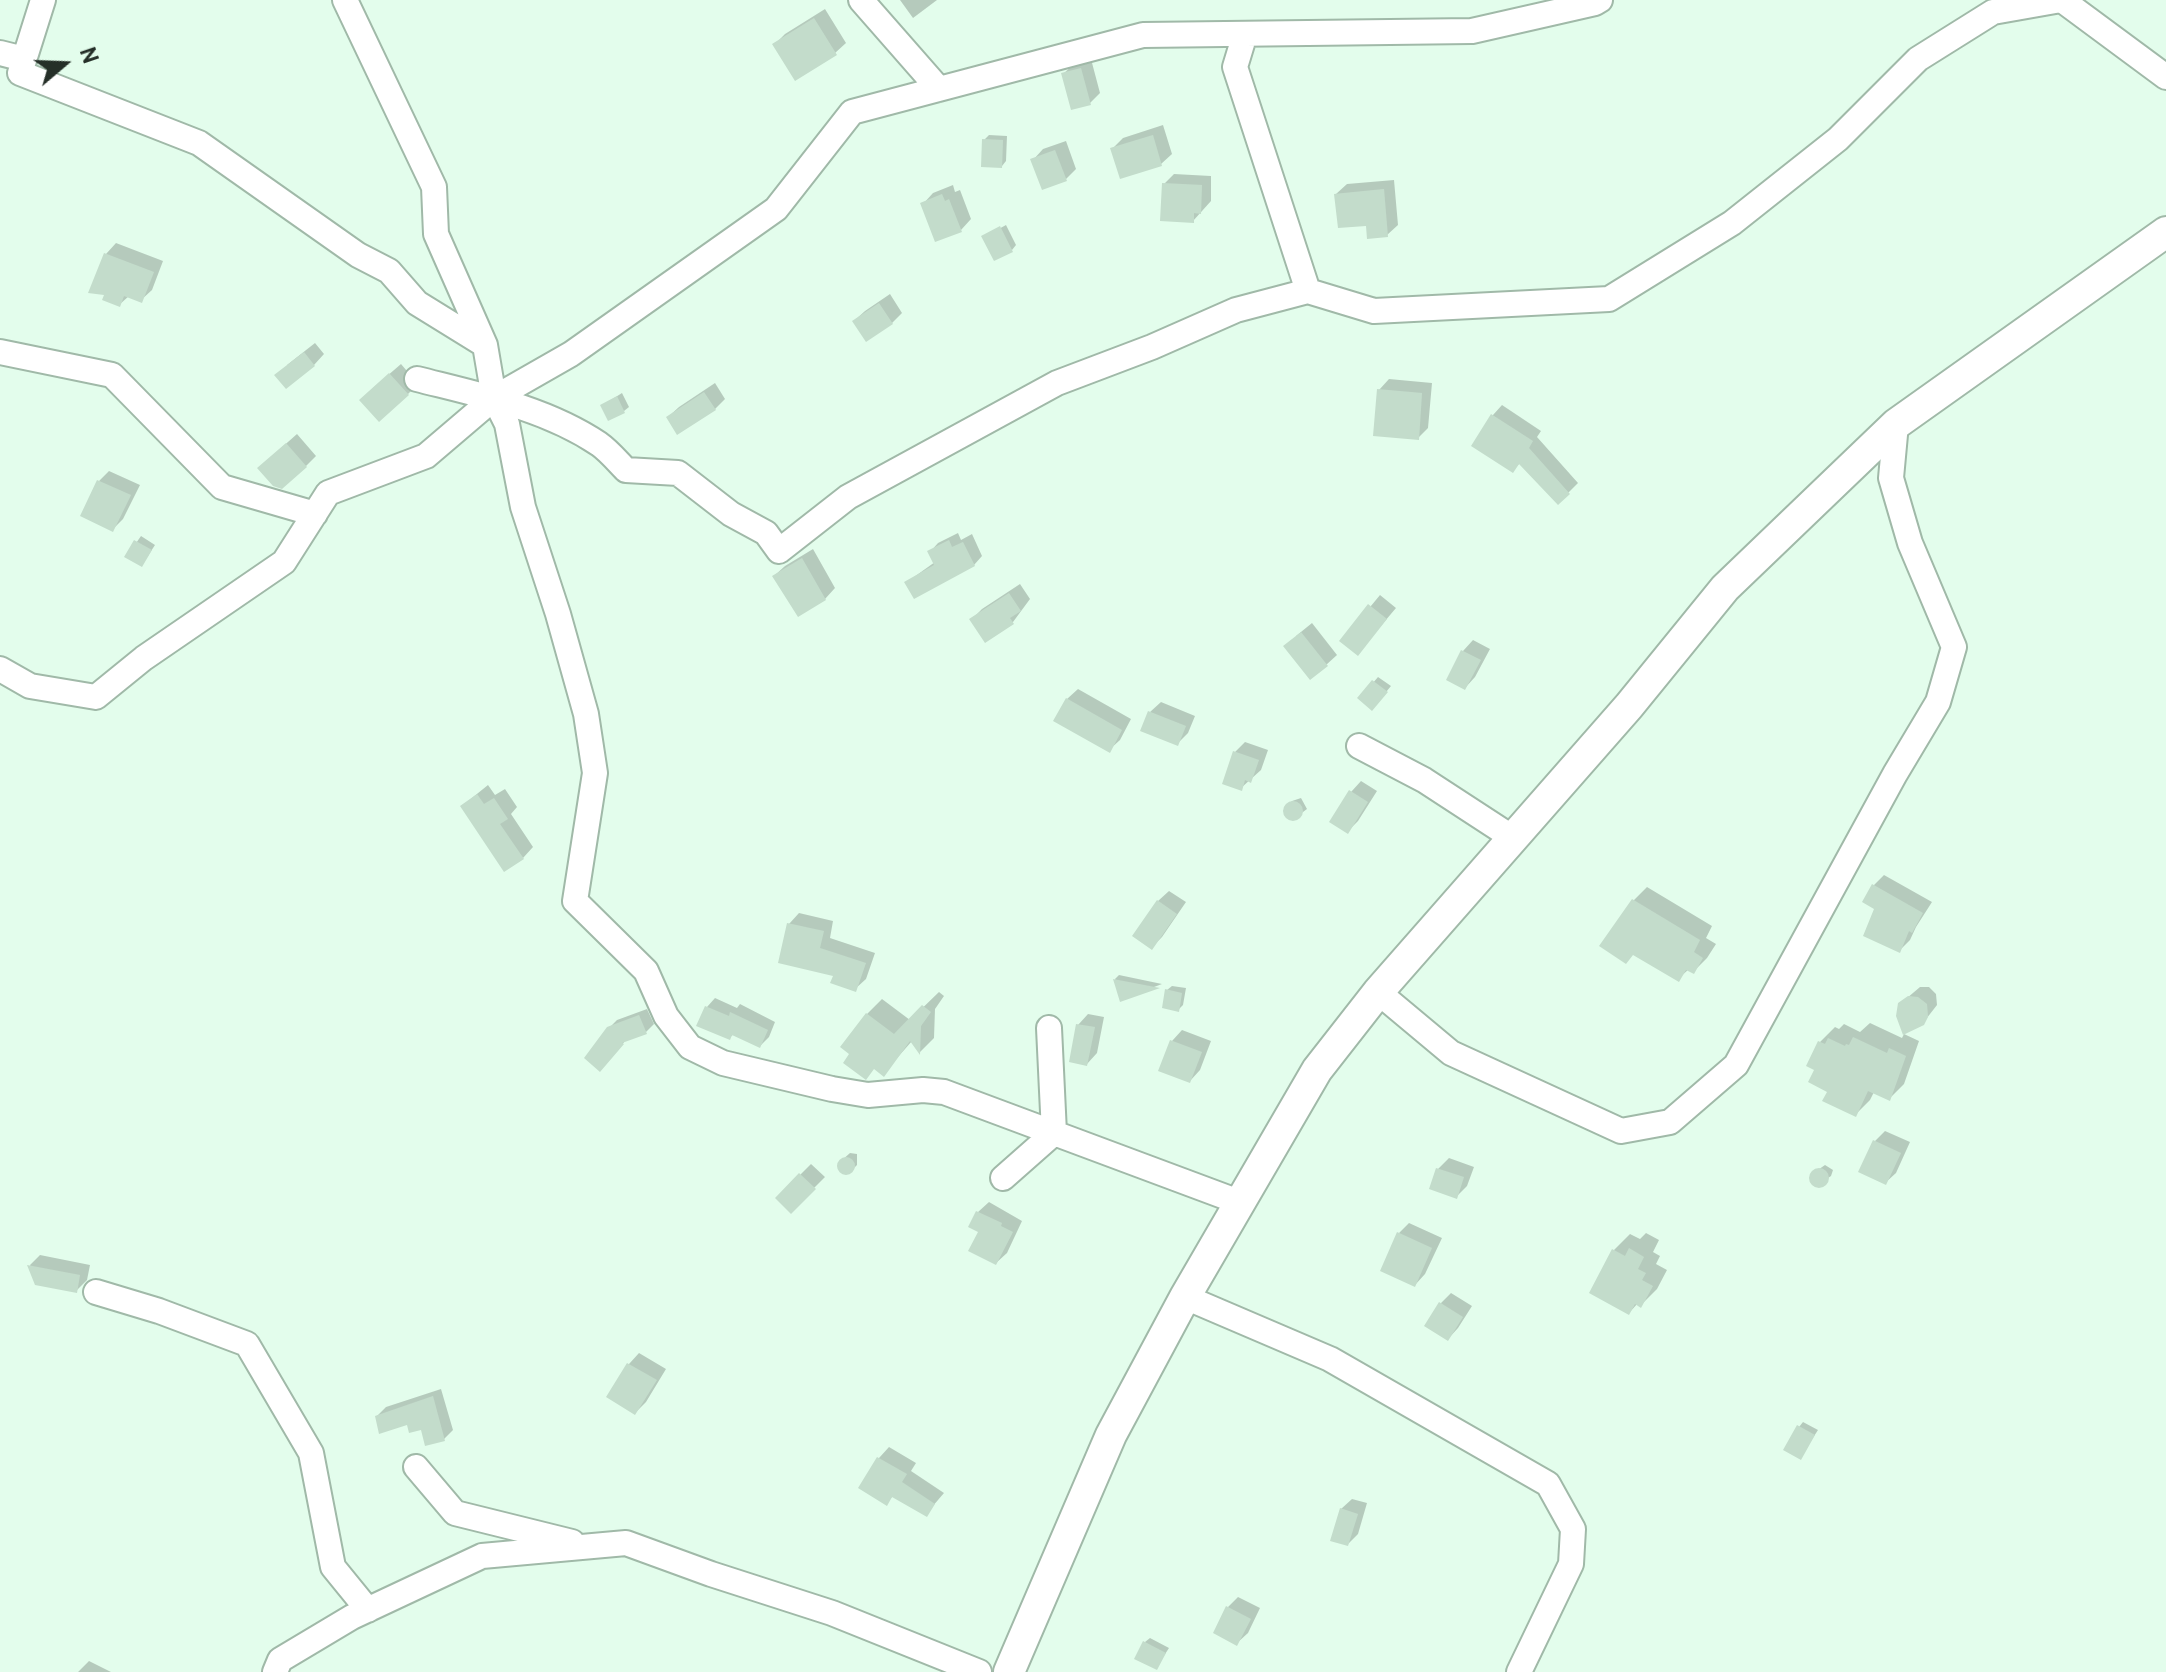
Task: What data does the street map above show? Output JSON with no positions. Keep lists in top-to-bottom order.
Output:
{
  "north": "right"
}
